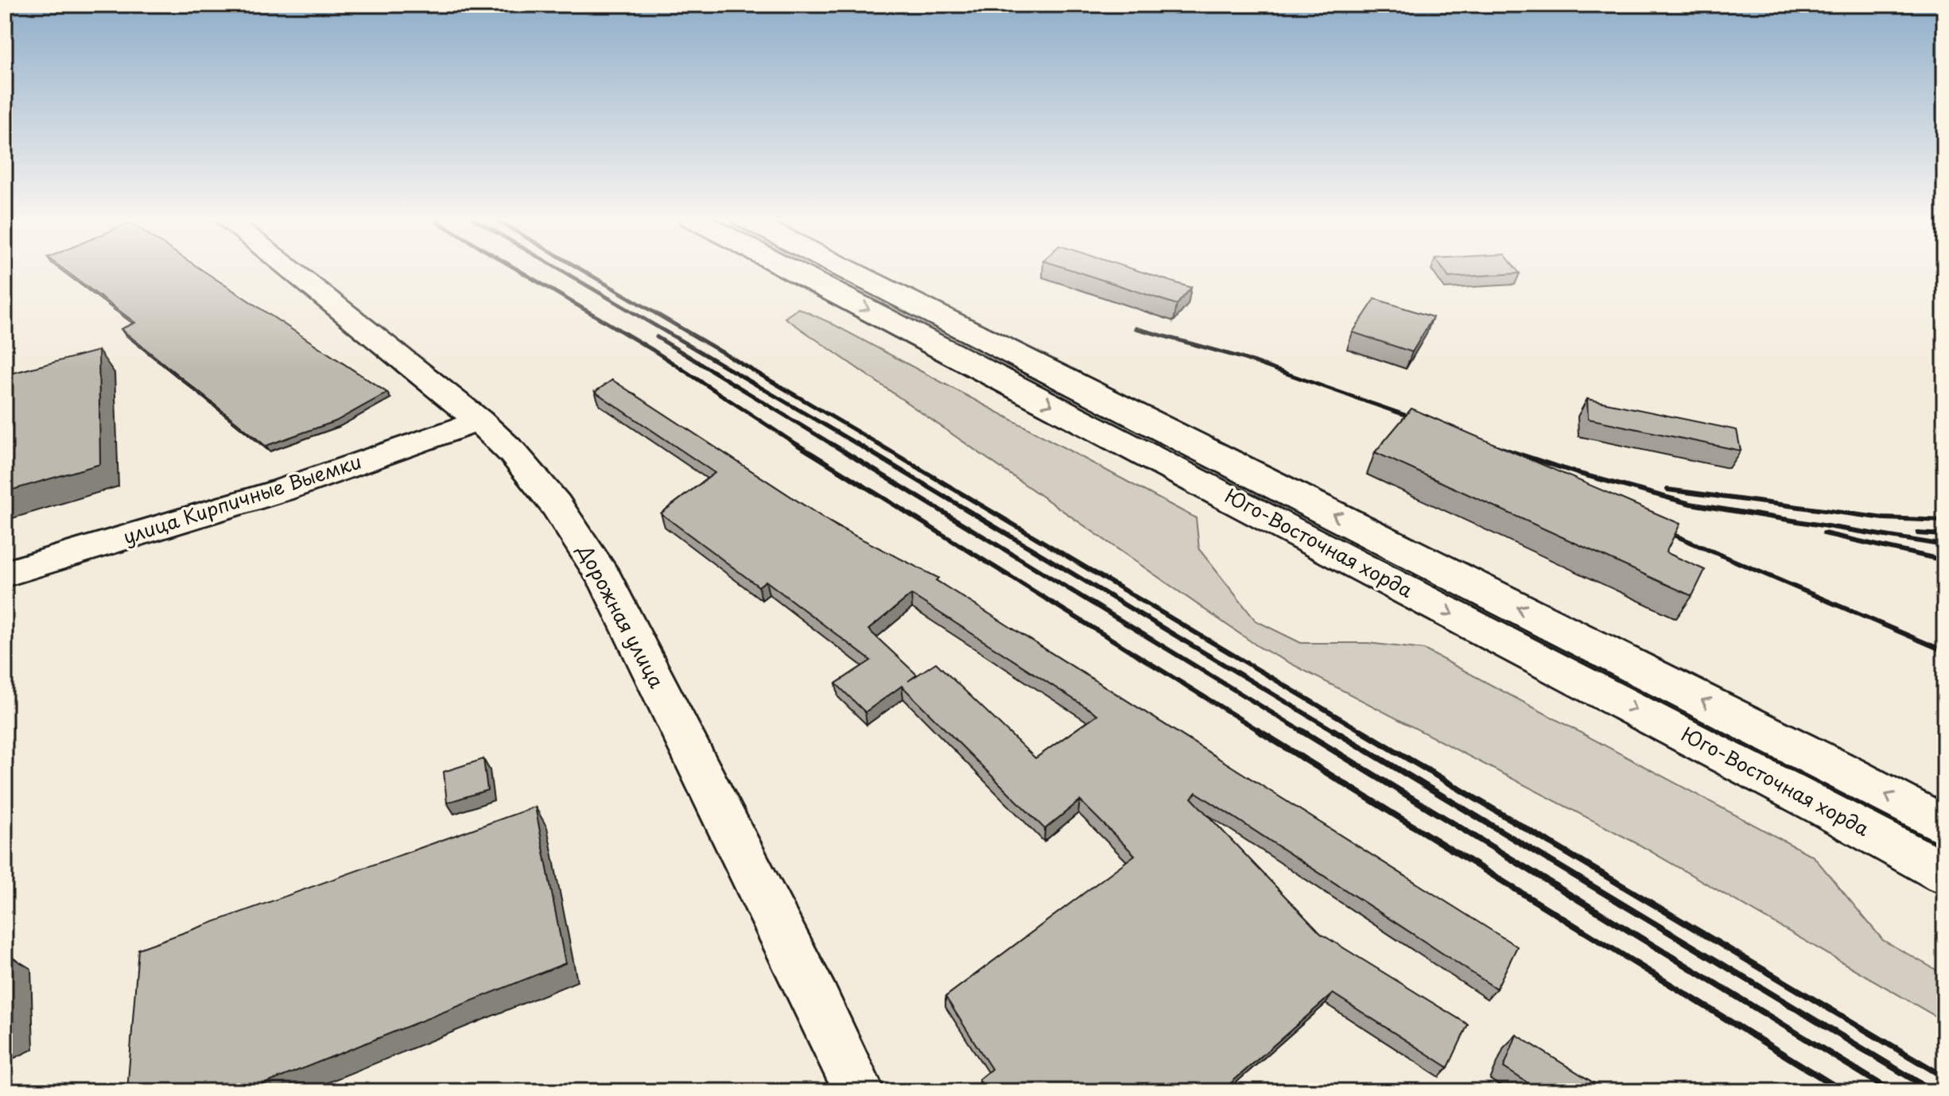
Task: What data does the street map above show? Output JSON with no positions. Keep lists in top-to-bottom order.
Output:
{
  "streets": {
    "main road": ["Юго-Восточная хорда", "Дорожная улица"],
    "street": ["улица Кирпичные Выемки"]
  },
  "crossings": [
    ["улица Кирпичные Выемки", "Дорожная улица"]
  ]
}
